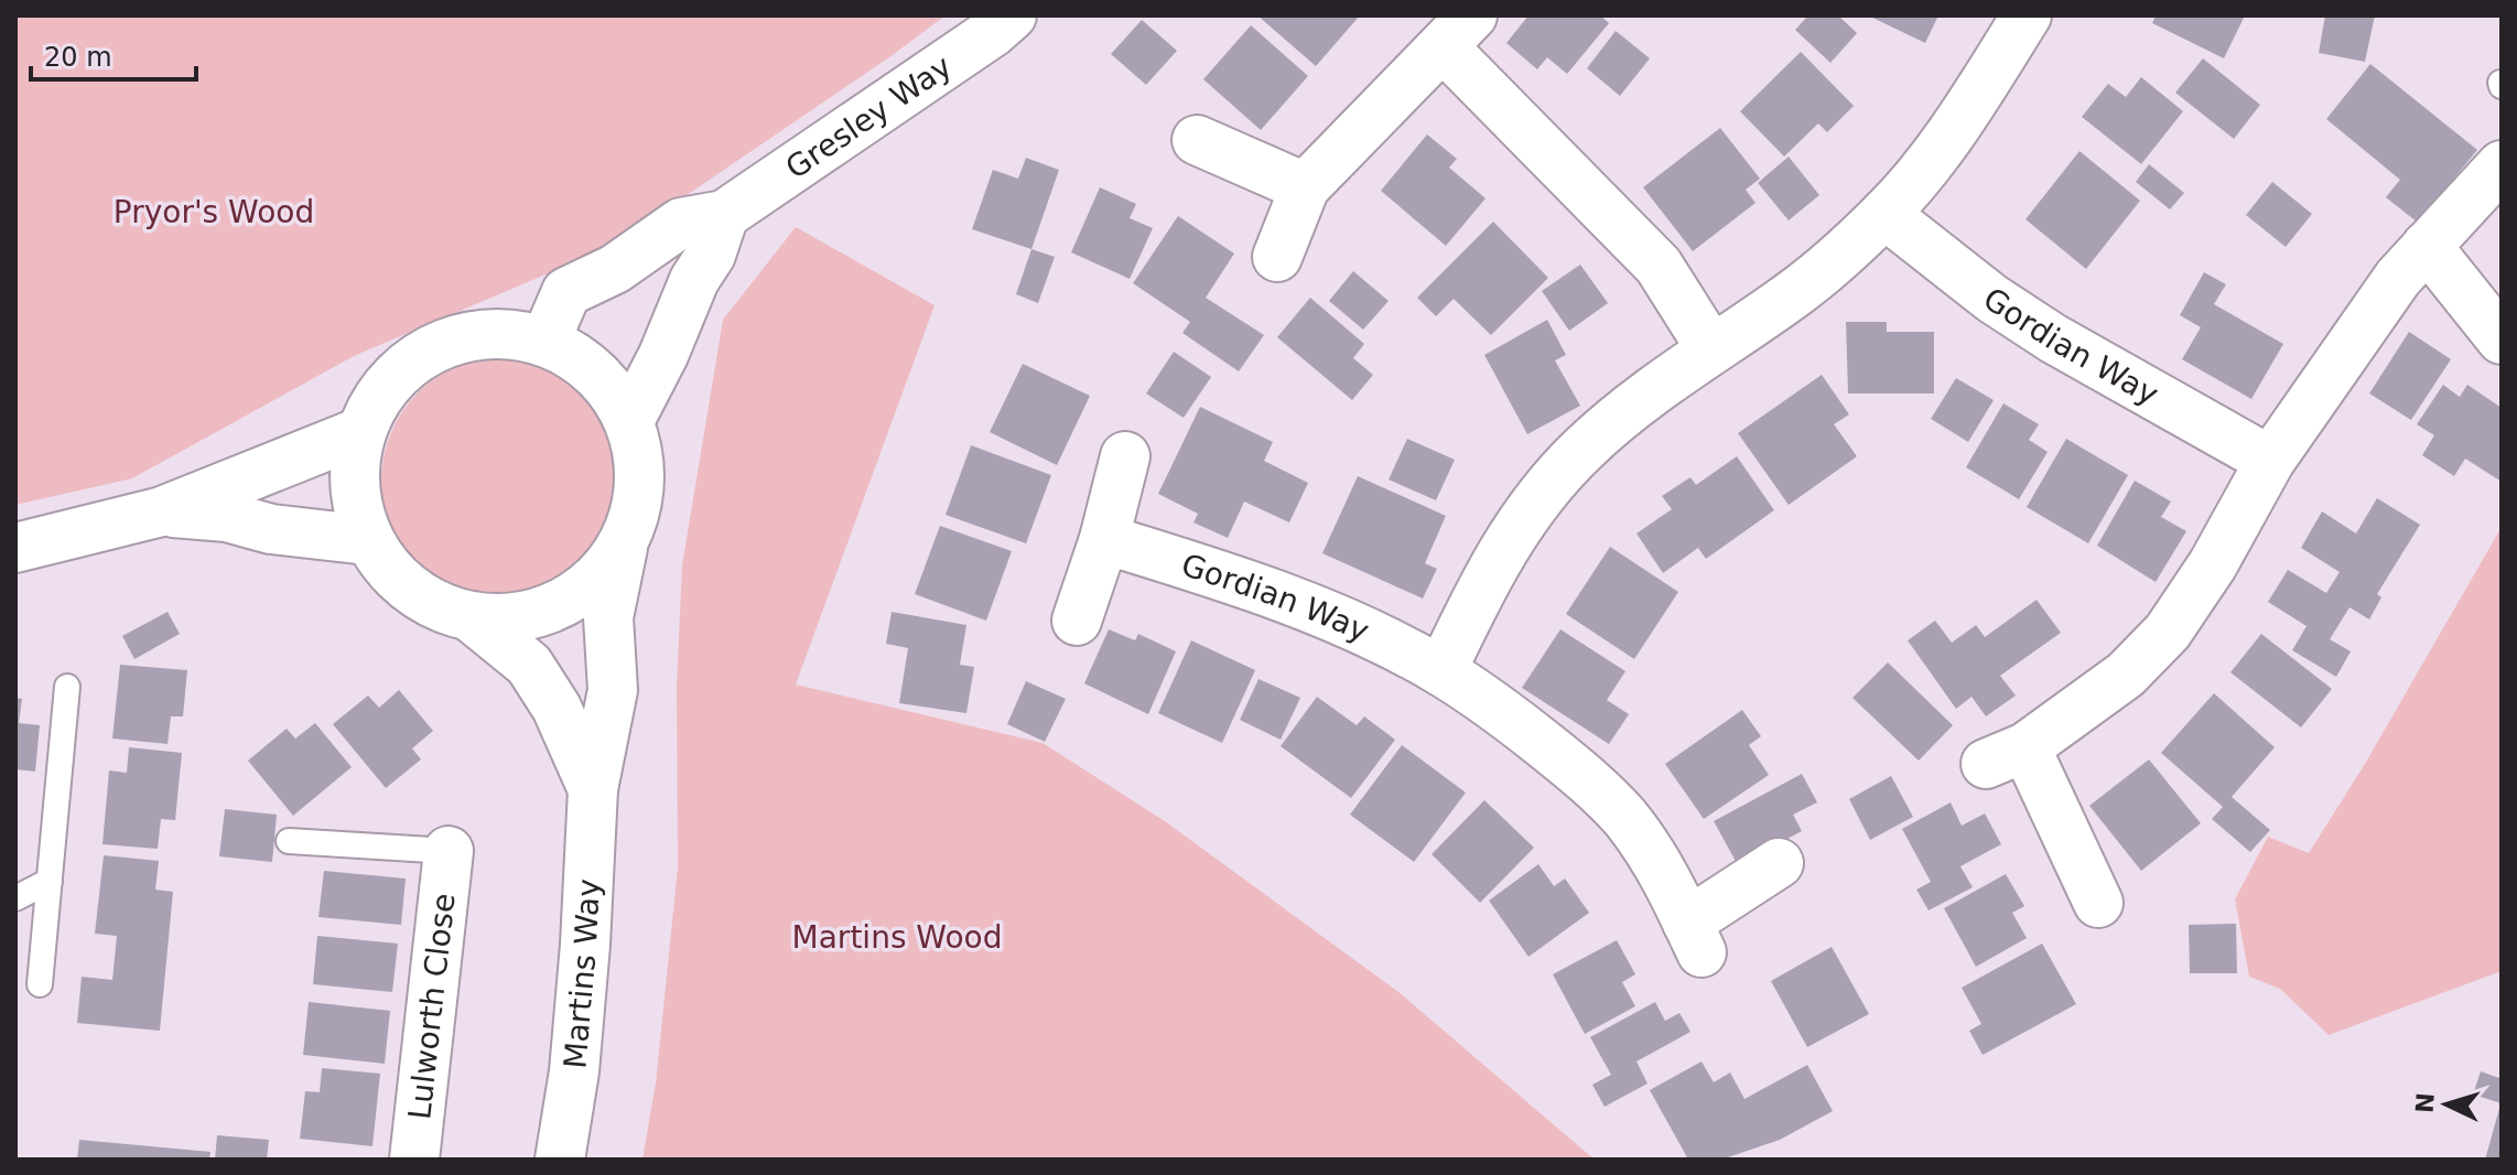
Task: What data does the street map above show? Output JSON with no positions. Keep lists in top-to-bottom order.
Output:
{
  "streets": {
    "street": [
      "Gresley Way",
      "Gordian Way",
      "Martins Way",
      "Lulworth Close"
    ]
  },
  "crossings": [
    ["Gresley Way", "Martins Way"]
  ],
  "parks": ["Pryor's Wood", "Martins Wood"],
  "scale_bar": "20 m",
  "north": "left"
}
